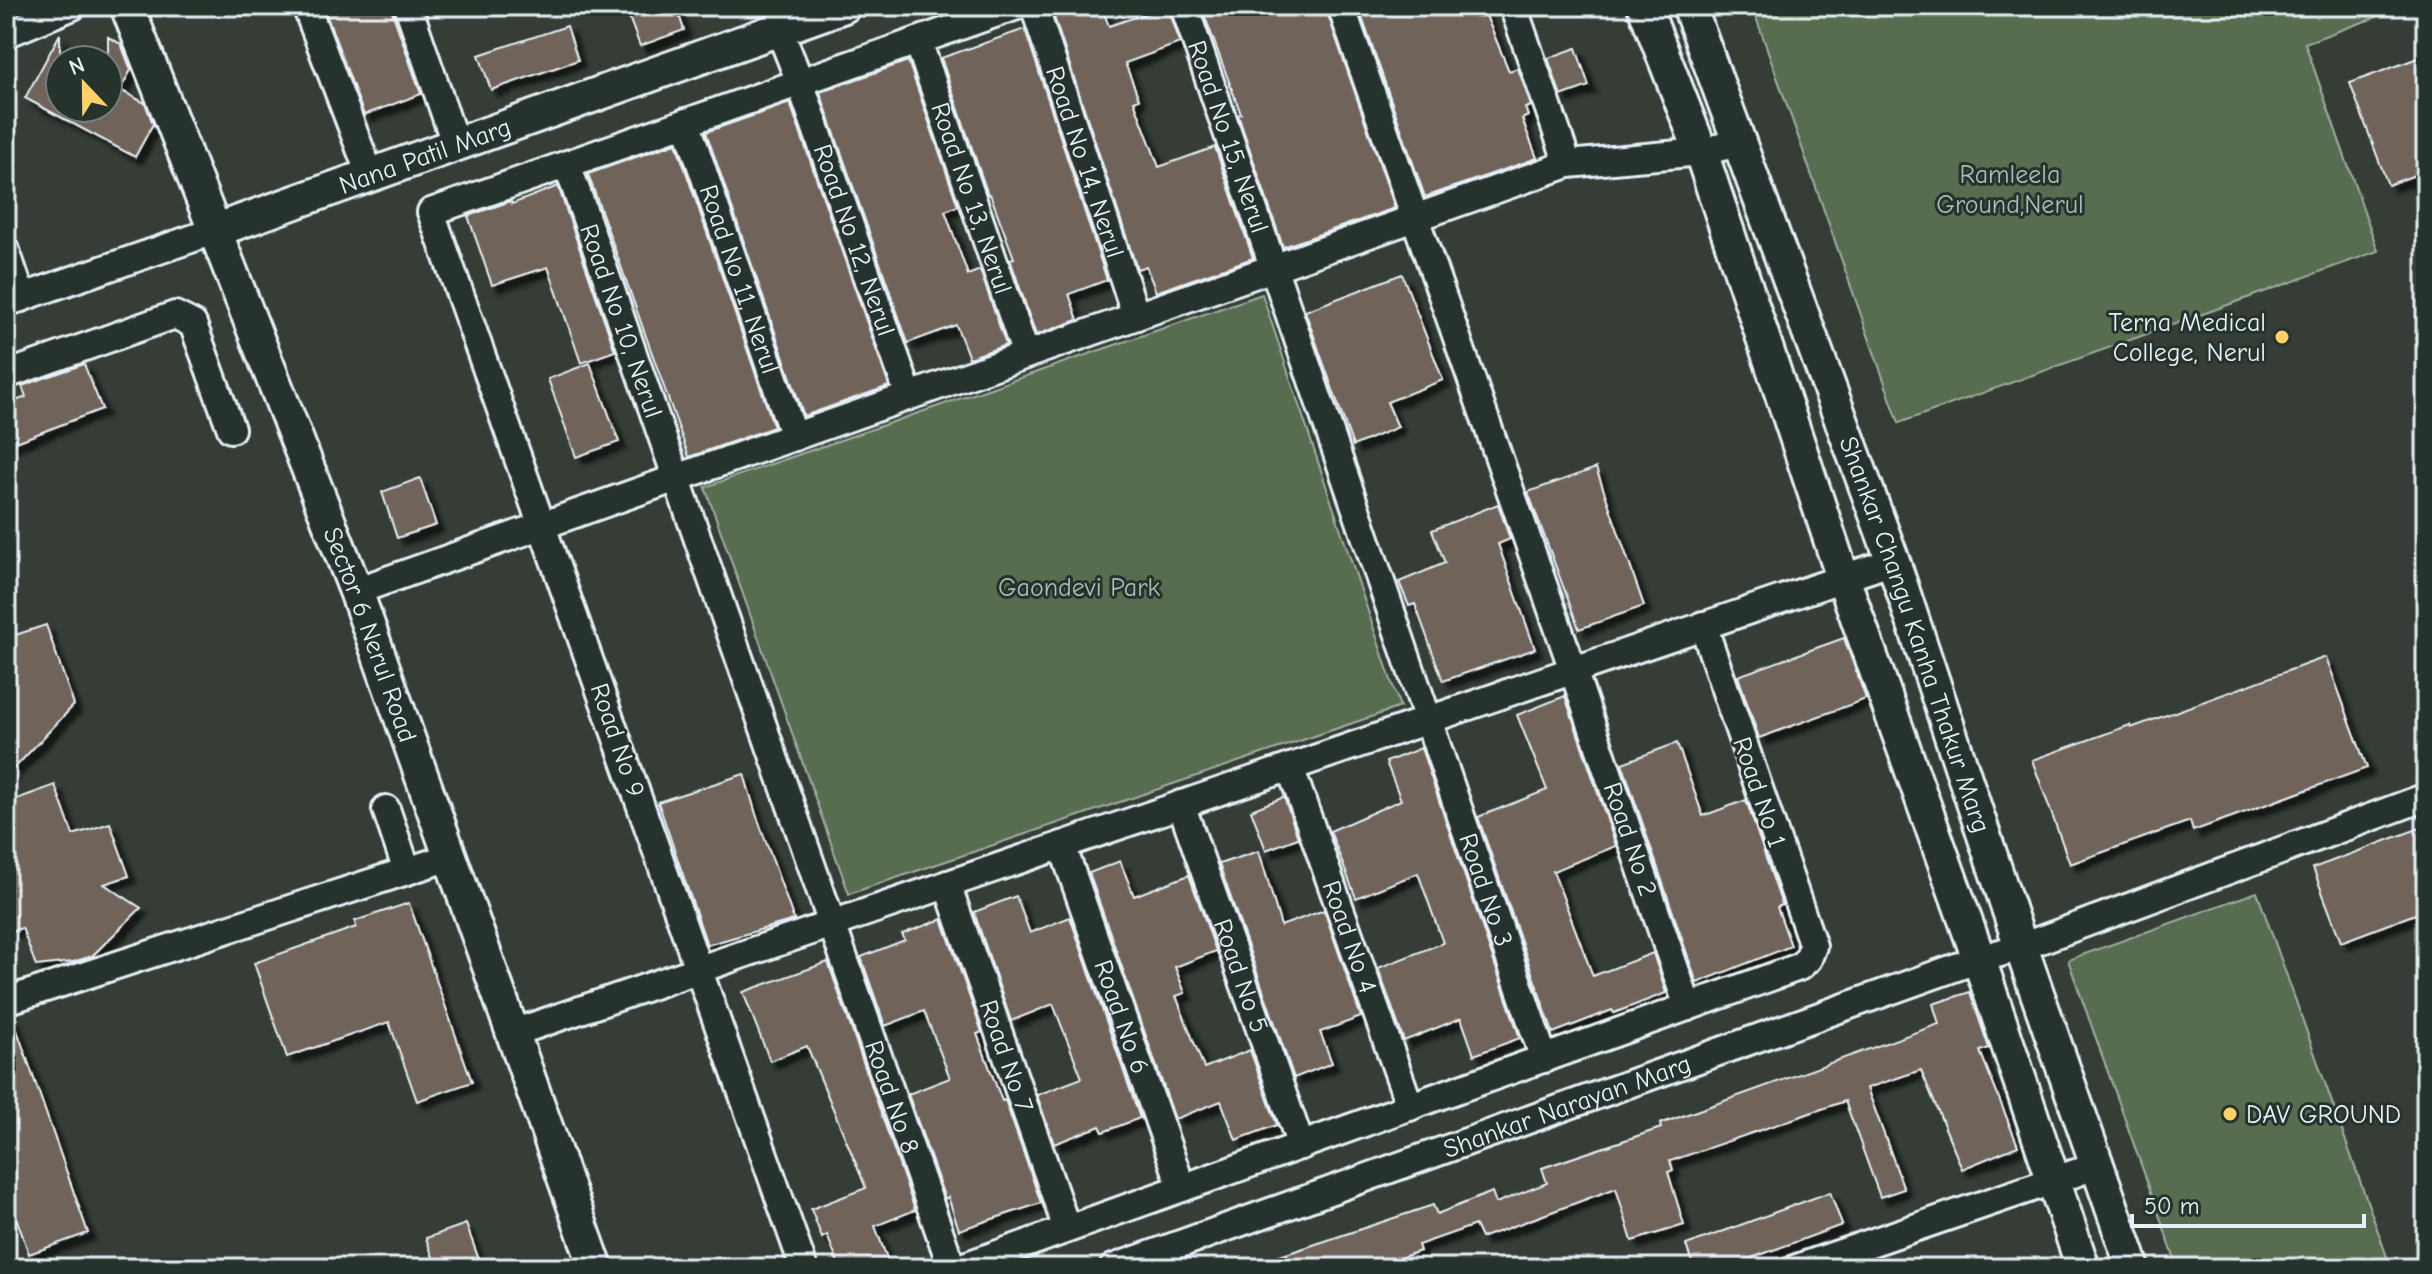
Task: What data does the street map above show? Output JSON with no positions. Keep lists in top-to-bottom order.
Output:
{
  "streets": {
    "street": [
      "Road No 15, Nerul",
      "Nana Patil Marg",
      "Road No 14, Nerul",
      "Road No 13, Nerul",
      "Road No 12, Nerul",
      "Road No 11, Nerul",
      "Road No 10, Nerul",
      "Sector 6 Nerul Road",
      "Shankar Changu Kanha Thakur Marg",
      "Road No 9",
      "Road No 1",
      "Road No 2",
      "Road No 3",
      "Road No 4",
      "Road No 5",
      "Road No 6",
      "Road No 7",
      "Road No 8",
      "Shankar Narayan Marg"
    ]
  },
  "crossings": [
    ["Road No 15, Nerul", "Road No 3"],
    ["Nana Patil Marg", "Road No 12, Nerul"],
    ["Nana Patil Marg", "Sector 6 Nerul Road"],
    ["Road No 10, Nerul", "Road No 9"],
    ["Road No 10, Nerul", "Road No 8"],
    ["Shankar Changu Kanha Thakur Marg", "Shankar Narayan Marg"],
    ["Road No 1", "Road No 2"]
  ],
  "parks": ["Ramleela Ground,Nerul", "Gaondevi Park"],
  "places": ["Terna Medical College, Nerul", "DAV GROUND"],
  "scale_bar": "50 m",
  "north": "top"
}
